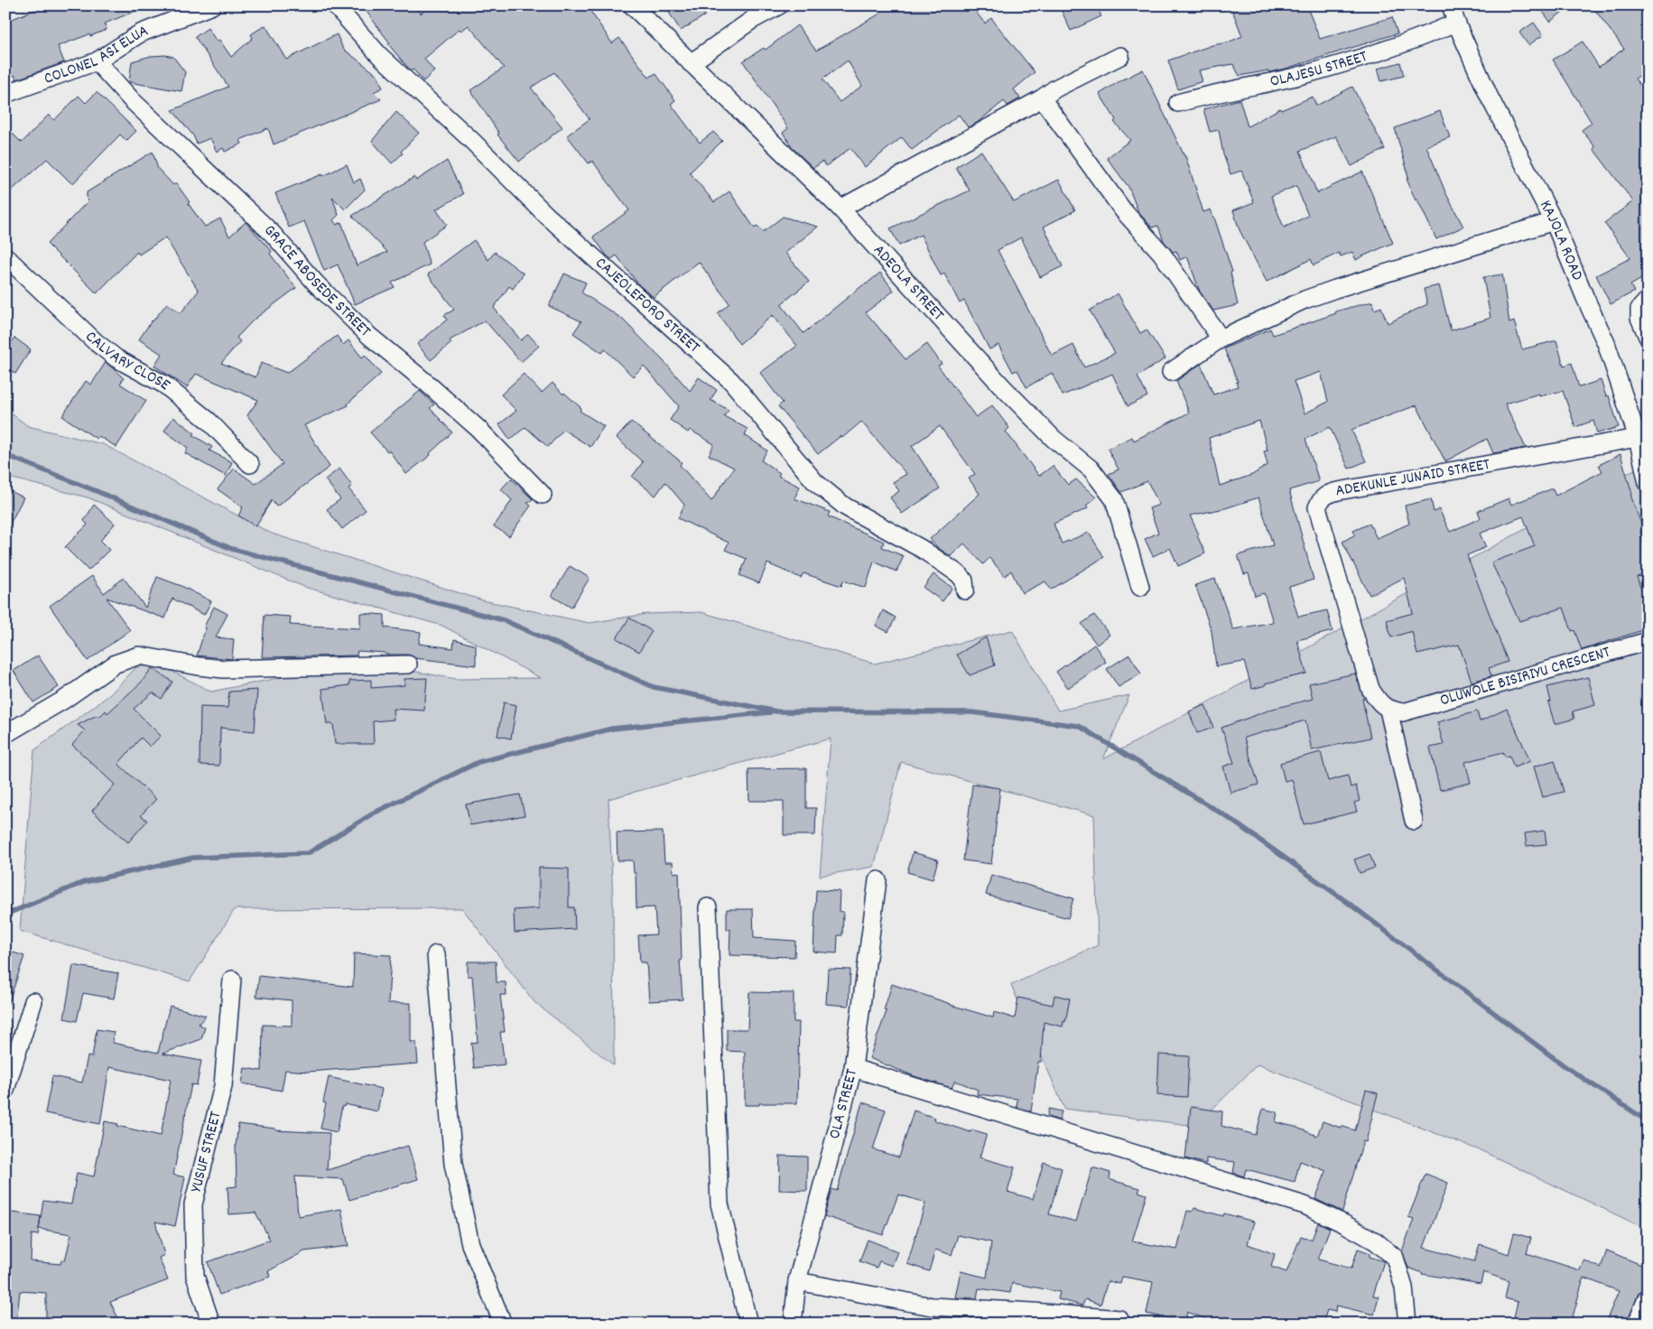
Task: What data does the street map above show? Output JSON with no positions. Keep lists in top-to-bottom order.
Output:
{
  "streets": {
    "street": [
      "COLONEL ASI ELUA",
      "OLAJESU STREET",
      "KAJOLA ROAD",
      "GRACE ABOSEDE STREET",
      "ADEOLA STREET",
      "CAJEOLEFORO STREET",
      "CALVARY CLOSE",
      "ADEKUNLE JUNAID STREET",
      "OLUWOLE BISIRIYU CRESCENT",
      "OLA STREET",
      "YUSUF STREET"
    ]
  },
  "crossings": [
    ["COLONEL ASI ELUA", "GRACE ABOSEDE STREET"],
    ["OLAJESU STREET", "KAJOLA ROAD"],
    ["KAJOLA ROAD", "ADEKUNLE JUNAID STREET"],
    ["ADEKUNLE JUNAID STREET", "OLUWOLE BISIRIYU CRESCENT"]
  ]
}
